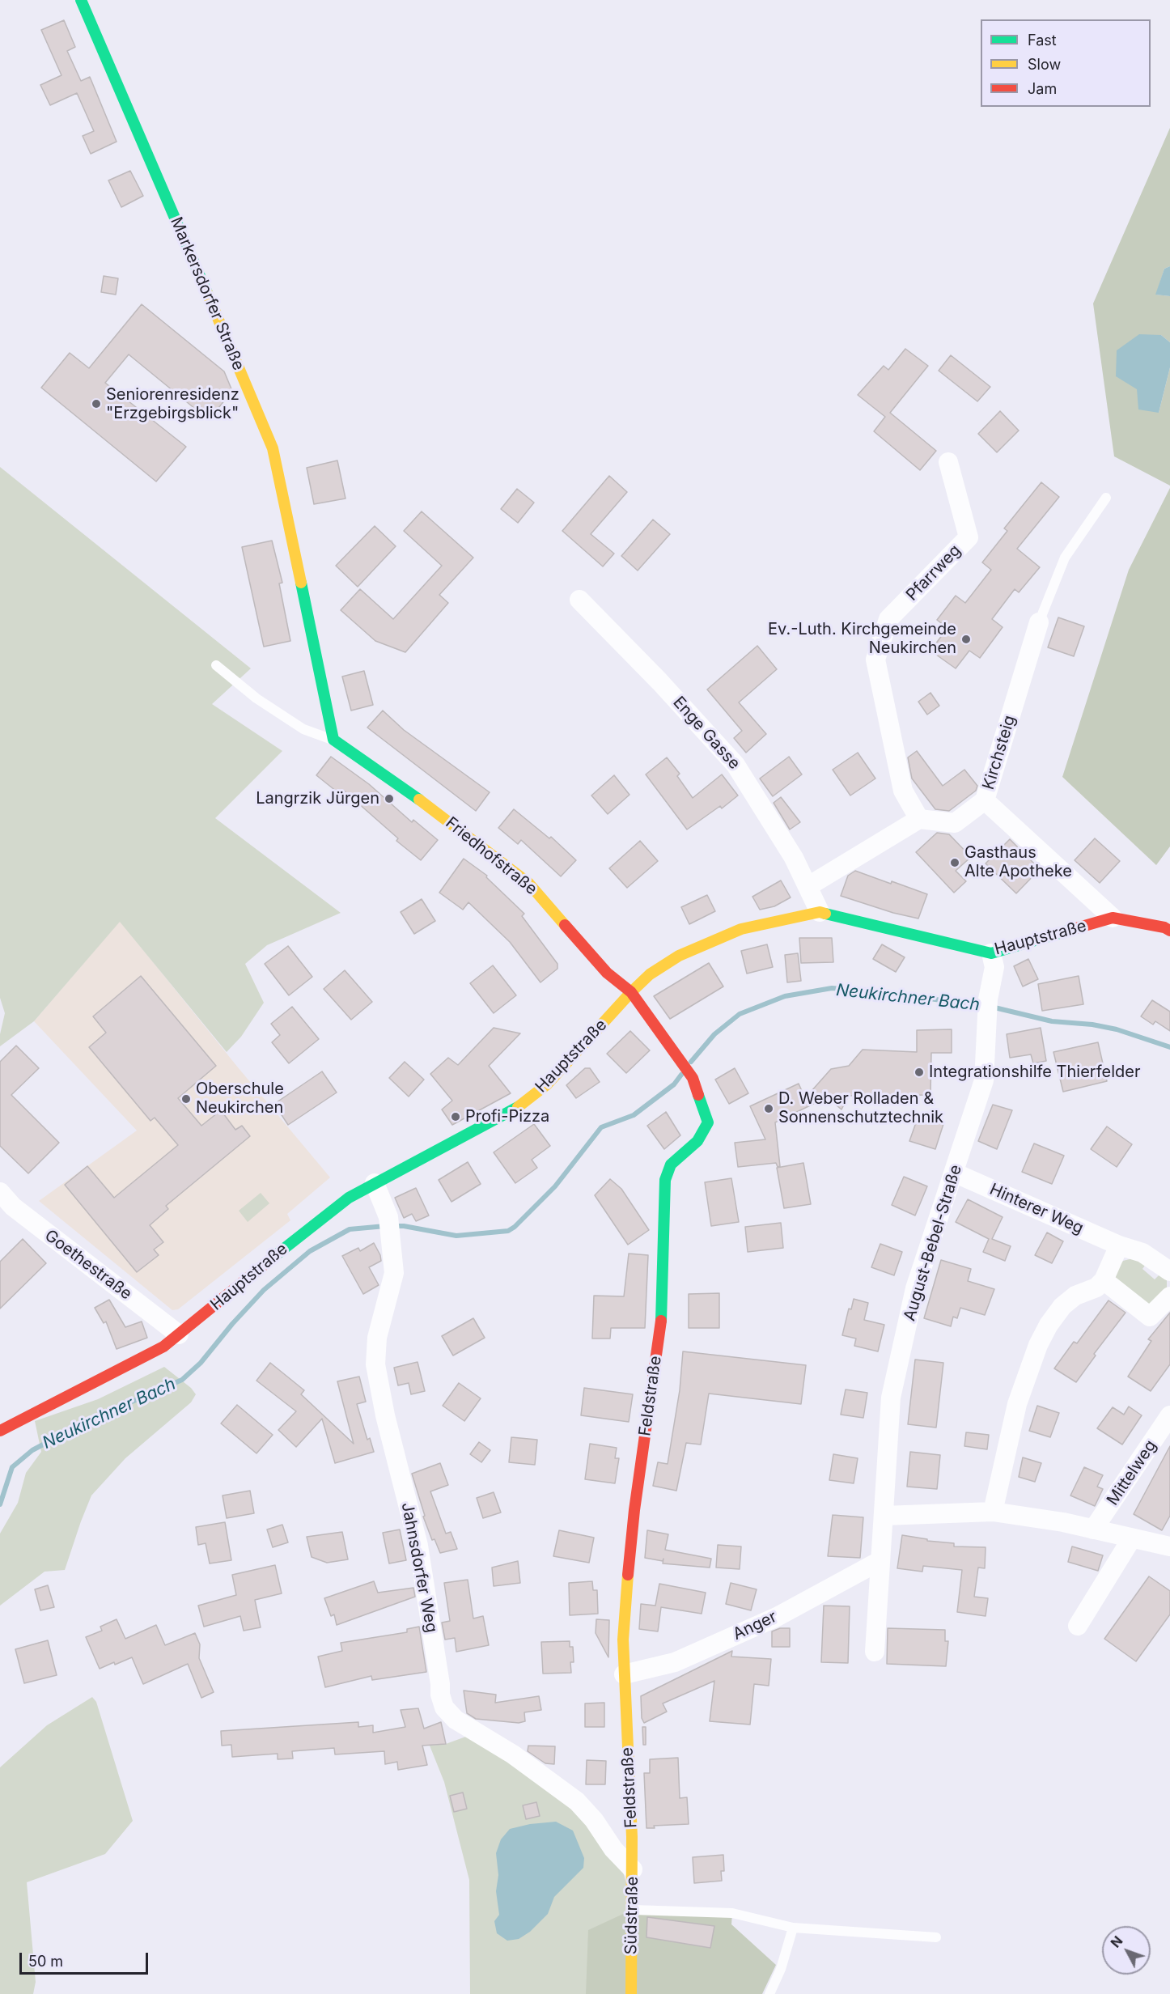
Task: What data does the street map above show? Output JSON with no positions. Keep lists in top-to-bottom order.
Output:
{
  "streets": {
    "street": [
      "Markersdorfer Straße",
      "Pfarrweg",
      "Enge Gasse",
      "Kirchsteig",
      "Friedhofstraße",
      "Hauptstraße",
      "Hinterer Weg",
      "August-Bebel-Straße",
      "Goethestraße",
      "Feldstraße",
      "Mittelweg",
      "Jahnsdorfer Weg",
      "Anger",
      "Südstraße"
    ]
  },
  "crossings": [
    ["Markersdorfer Straße", "Friedhofstraße"],
    ["Enge Gasse", "Hauptstraße"],
    ["Kirchsteig", "Hauptstraße"],
    ["Friedhofstraße", "Hauptstraße"],
    ["Friedhofstraße", "Feldstraße"],
    ["Hauptstraße", "August-Bebel-Straße"],
    ["Hauptstraße", "Goethestraße"],
    ["Hauptstraße", "Feldstraße"],
    ["Hauptstraße", "Jahnsdorfer Weg"],
    ["Hinterer Weg", "August-Bebel-Straße"],
    ["August-Bebel-Straße", "Anger"],
    ["Feldstraße", "Anger"],
    ["Feldstraße", "Südstraße"],
    ["Jahnsdorfer Weg", "Südstraße"]
  ],
  "water": ["Neukirchner Bach"],
  "places": [
    "Seniorenresidenz \"Erzgebirgsblick\"",
    "Ev.-Luth. Kirchgemeinde Neukirchen",
    "Langrzik Jürgen",
    "Gasthaus Alte Apotheke",
    "Integrationshilfe Thierfelder",
    "Oberschule Neukirchen",
    "D. Weber Rolladen & Sonnenschutztechnik",
    "Profi-Pizza"
  ],
  "legend": ["Fast", "Slow", "Jam"],
  "scale_bar": "50 m",
  "north": "top left"
}
